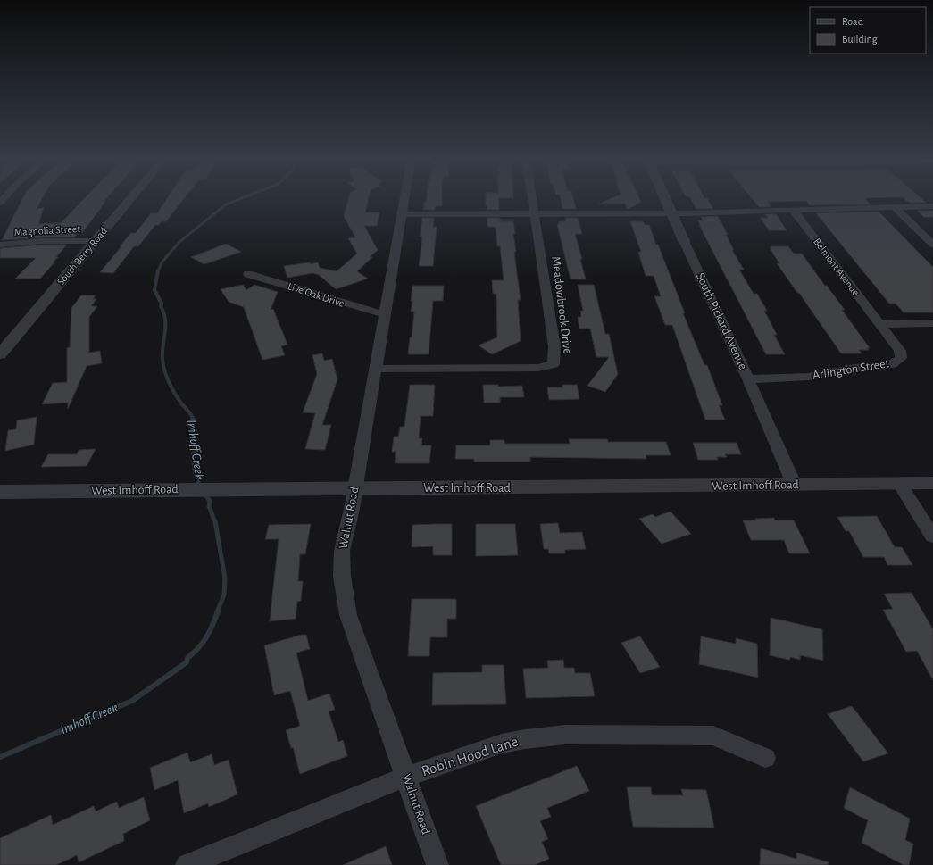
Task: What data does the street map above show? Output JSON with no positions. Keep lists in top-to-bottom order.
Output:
{
  "streets": {
    "street": [
      "Magnolia Street",
      "South Berry Road",
      "Belmont Avenue",
      "Live Oak Drive",
      "Meadowbrook Drive",
      "South Pickard Avenue",
      "Arlington Street",
      "West Imhoff Road",
      "Walnut Road",
      "Robin Hood Lane"
    ]
  },
  "crossings": [
    ["Magnolia Street", "South Berry Road"],
    ["Belmont Avenue", "Arlington Street"],
    ["Live Oak Drive", "Walnut Road"],
    ["Meadowbrook Drive", "Walnut Road"],
    ["South Pickard Avenue", "Arlington Street"],
    ["South Pickard Avenue", "West Imhoff Road"],
    ["West Imhoff Road", "Walnut Road"],
    ["Walnut Road", "Robin Hood Lane"]
  ],
  "water": ["Imhoff Creek"],
  "legend": ["Road", "Building"]
}
